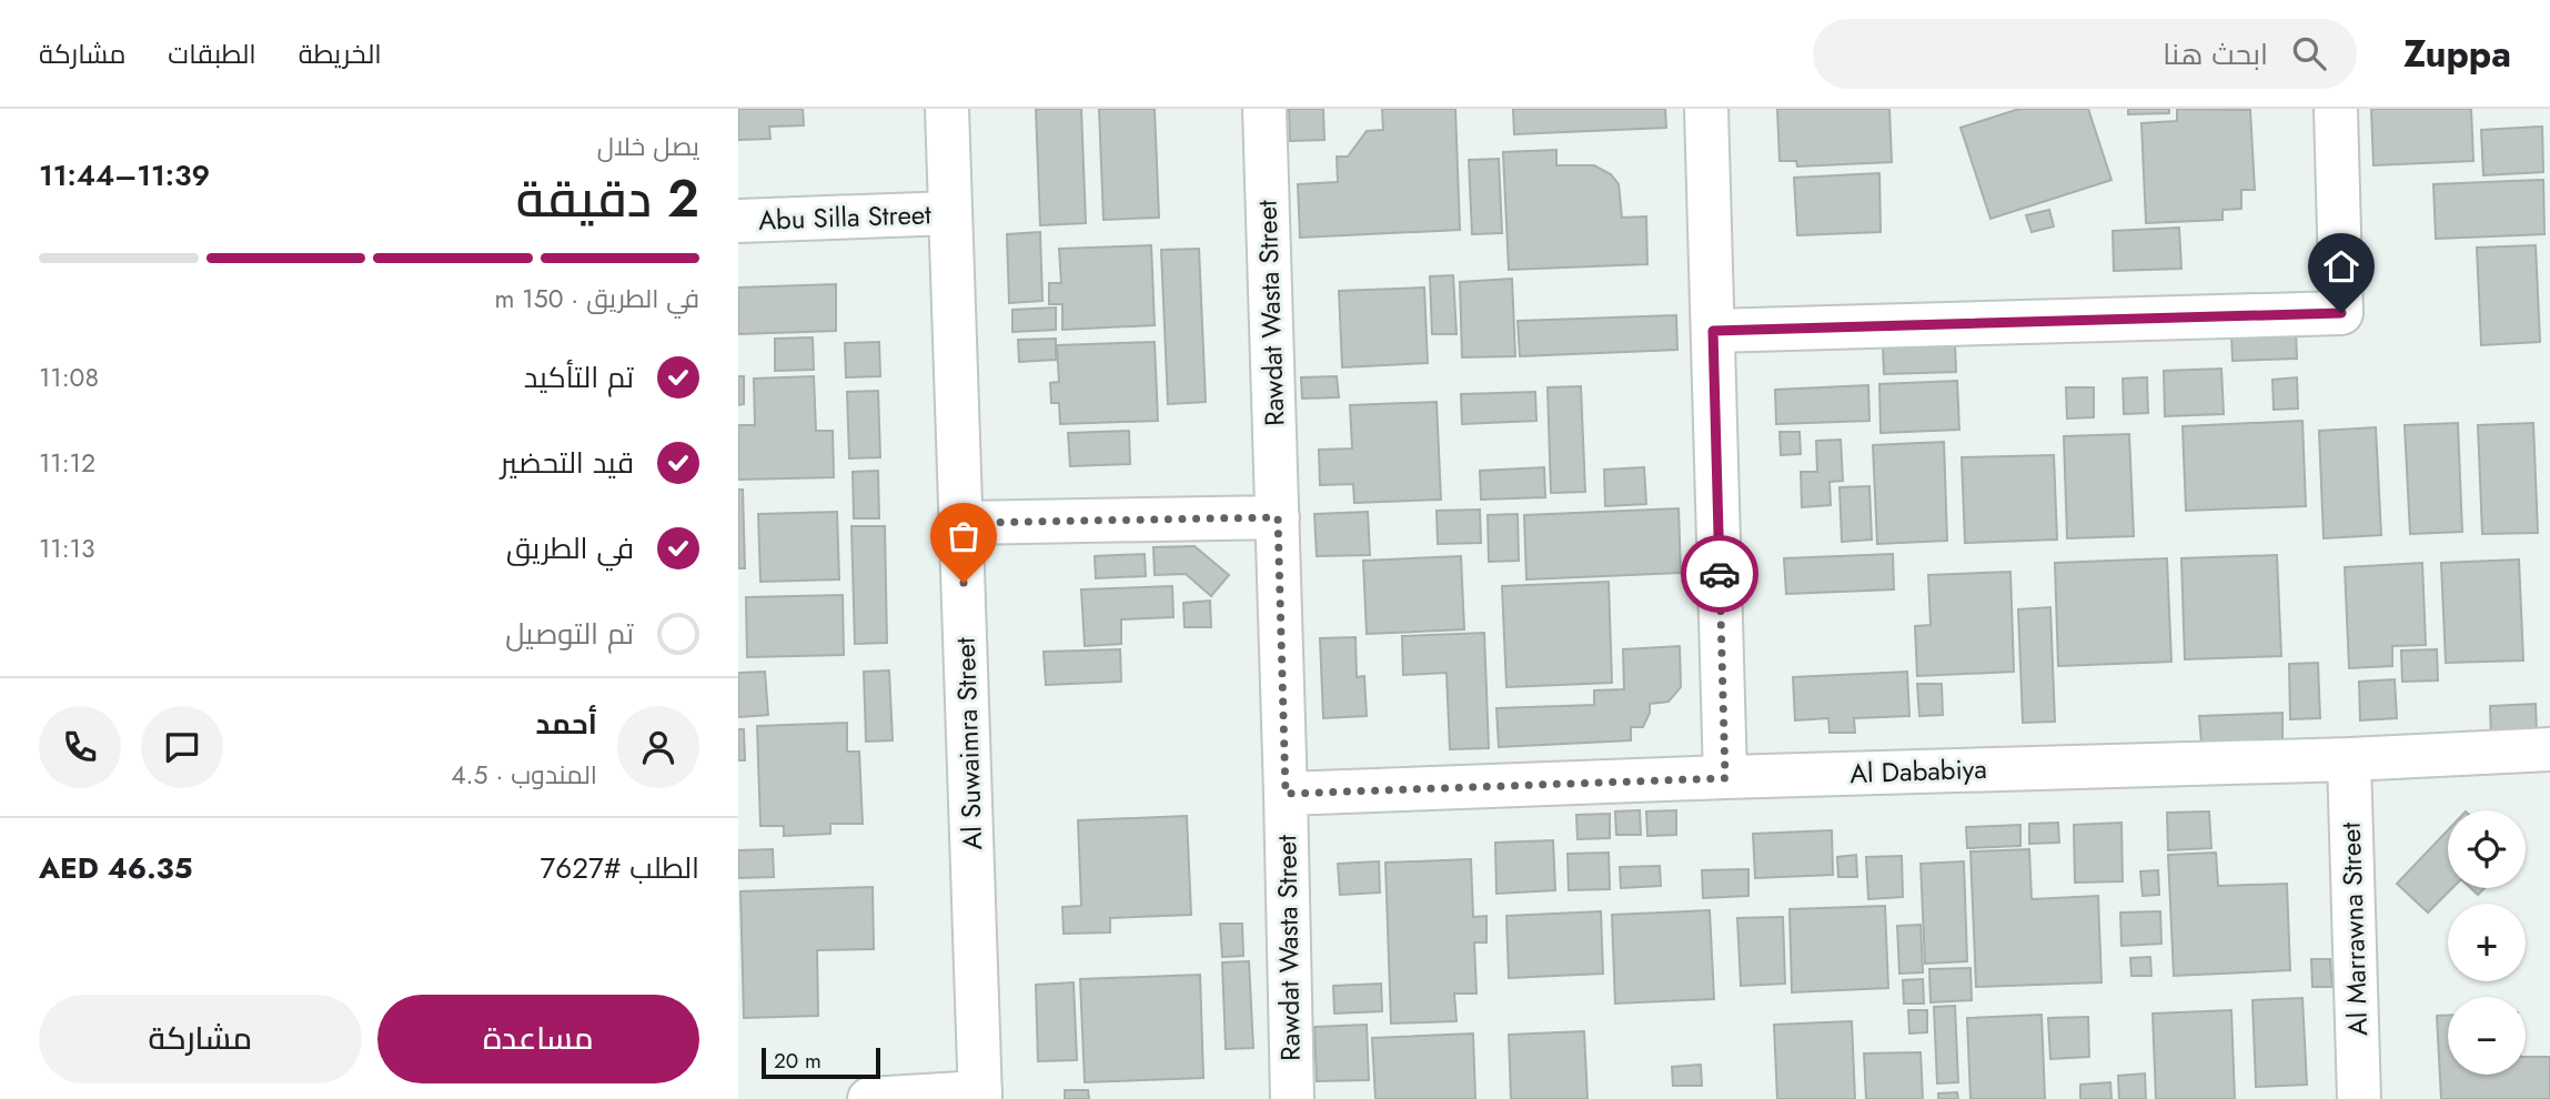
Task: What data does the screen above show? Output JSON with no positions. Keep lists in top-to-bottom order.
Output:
{
  "streets": {
    "street": [
      "Abu Silla Street",
      "Rawdat Wasta Street",
      "Al Suwaimra Street",
      "Al Dababiya",
      "Al Marrawna Street"
    ]
  },
  "crossings": [
    ["Abu Silla Street", "Al Suwaimra Street"],
    ["Rawdat Wasta Street", "Al Dababiya"],
    ["Al Dababiya", "Al Marrawna Street"]
  ],
  "scale_bar": "20 m",
  "page": {
    "header": "Zuppa",
    "search": "ابحث هنا",
    "nav": ["الخريطة", "الطبقات", "مشاركة"],
    "heading": ["2 دقيقة", "يصل خلال", "11:39–11:44"],
    "panel": [
      "أحمد",
      "المندوب · 4.5",
      "الطلب #7627",
      "AED 46.35"
    ],
    "bar": "في الطريق · 150 m",
    "list": [
      ["تم التأكيد", "11:08"],
      ["قيد التحضير", "11:12"],
      ["في الطريق", "11:13"],
      "تم التوصيل"
    ],
    "map_buttons": ["+", "−"],
    "buttons": ["مساعدة", "مشاركة"],
    "scale": "20 m"
  }
}
